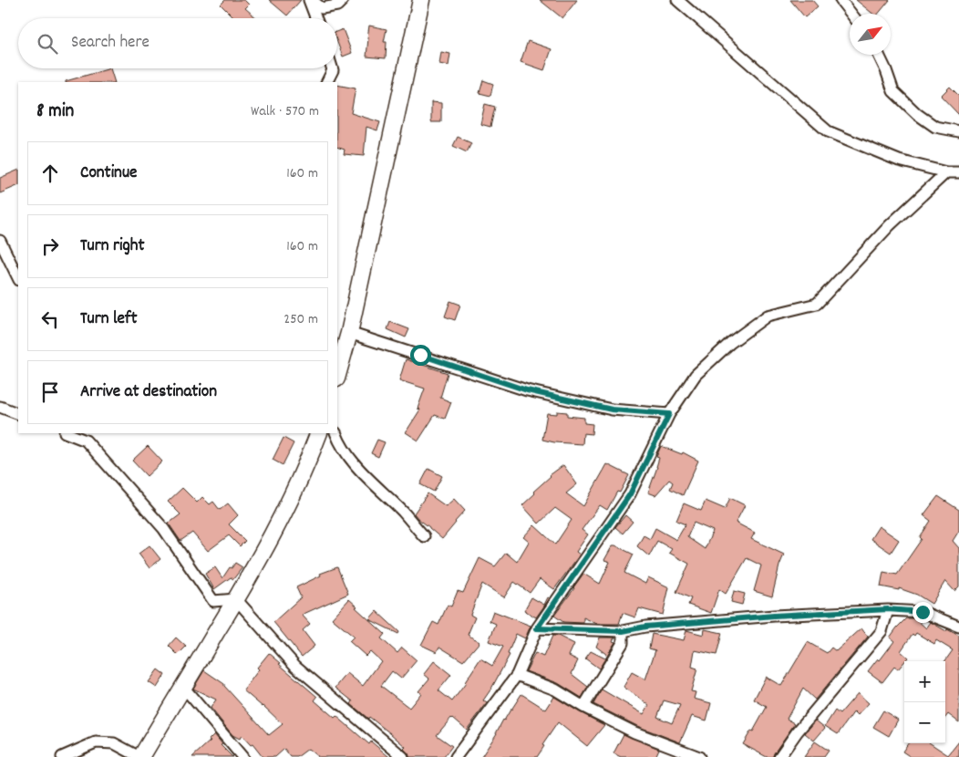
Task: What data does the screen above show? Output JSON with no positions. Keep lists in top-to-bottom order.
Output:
{
  "north": "top right",
  "page": {
    "search": "Search here",
    "heading": ["8 min", "Walk · 570 m"],
    "list": [
      ["Continue", "160 m"],
      ["Turn right", "160 m"],
      ["Turn left", "250 m"],
      "Arrive at destination"
    ],
    "map_buttons": ["+", "−"]
  }
}
